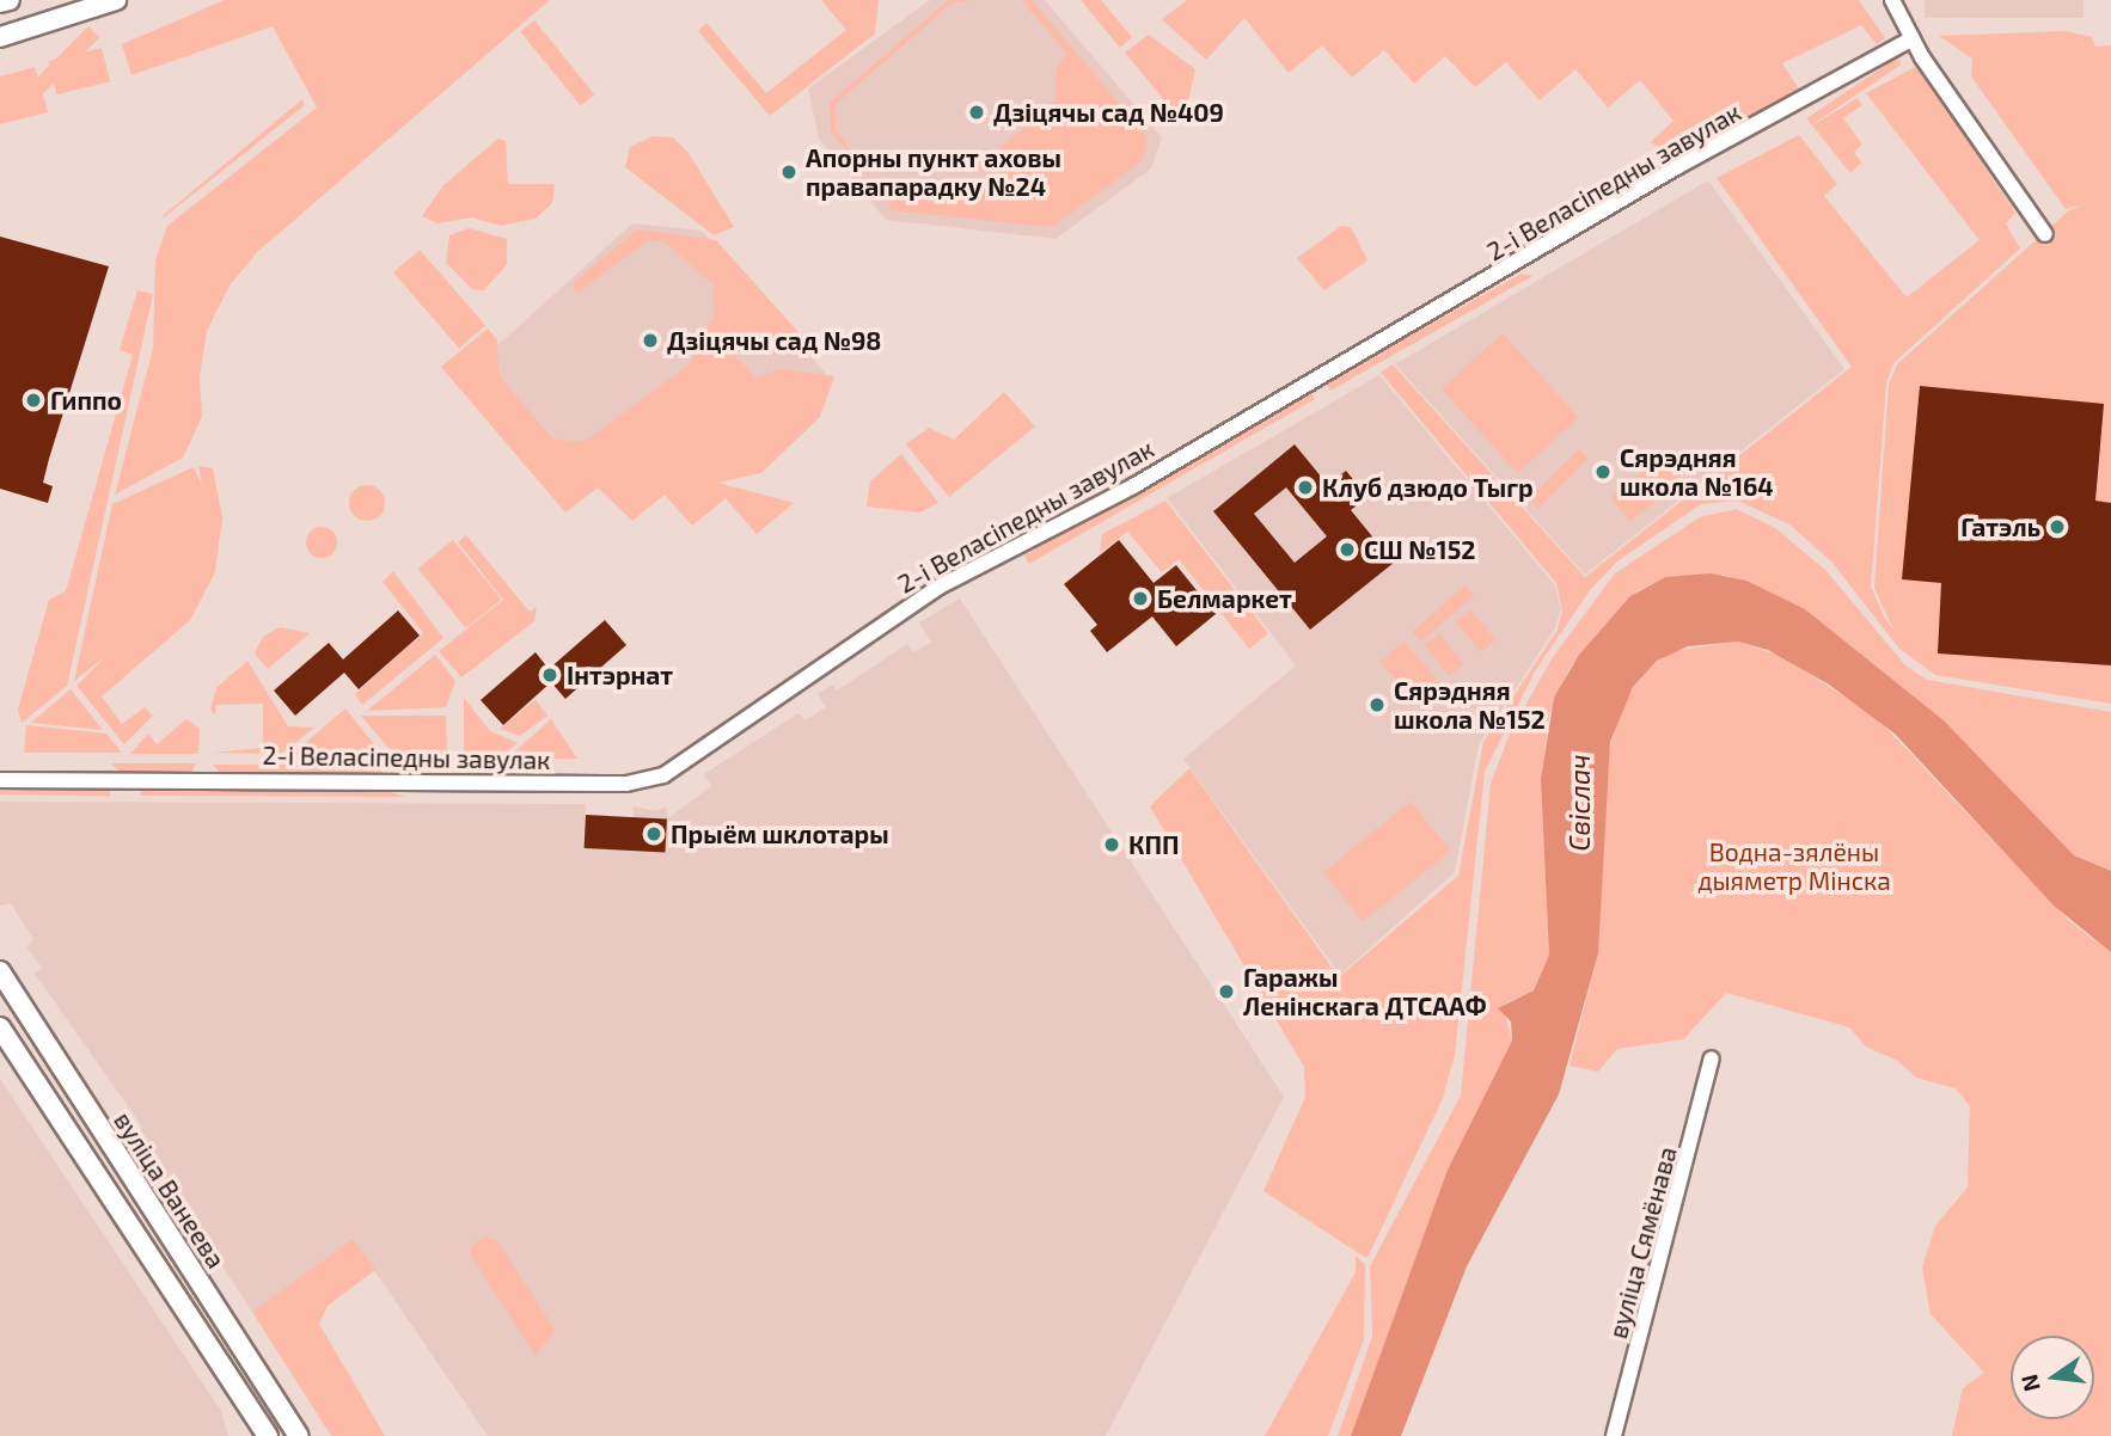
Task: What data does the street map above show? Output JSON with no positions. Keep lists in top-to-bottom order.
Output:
{
  "streets": {
    "main road": ["вуліца Ванеева"],
    "street": ["2-і Веласіпедны завулак", "вуліца Сямёнава"]
  },
  "water": ["Свіслач"],
  "parks": ["Водна-зялёны дыяметр Мінска"],
  "places": [
    "Дзіцячы сад №409",
    "Апорны пункт аховы правапарадку №24",
    "Дзіцячы сад №98",
    "Гиппо",
    "Сярэдняя школа №164",
    "Клуб дзюдо Тыгр",
    "Гатэль",
    "СШ №152",
    "Белмаркет",
    "Інтэрнат",
    "Сярэдняя школа №152",
    "Прыём шклотары",
    "КПП",
    "Гаражы Ленінскага ДТСААФ"
  ],
  "north": "left"
}
